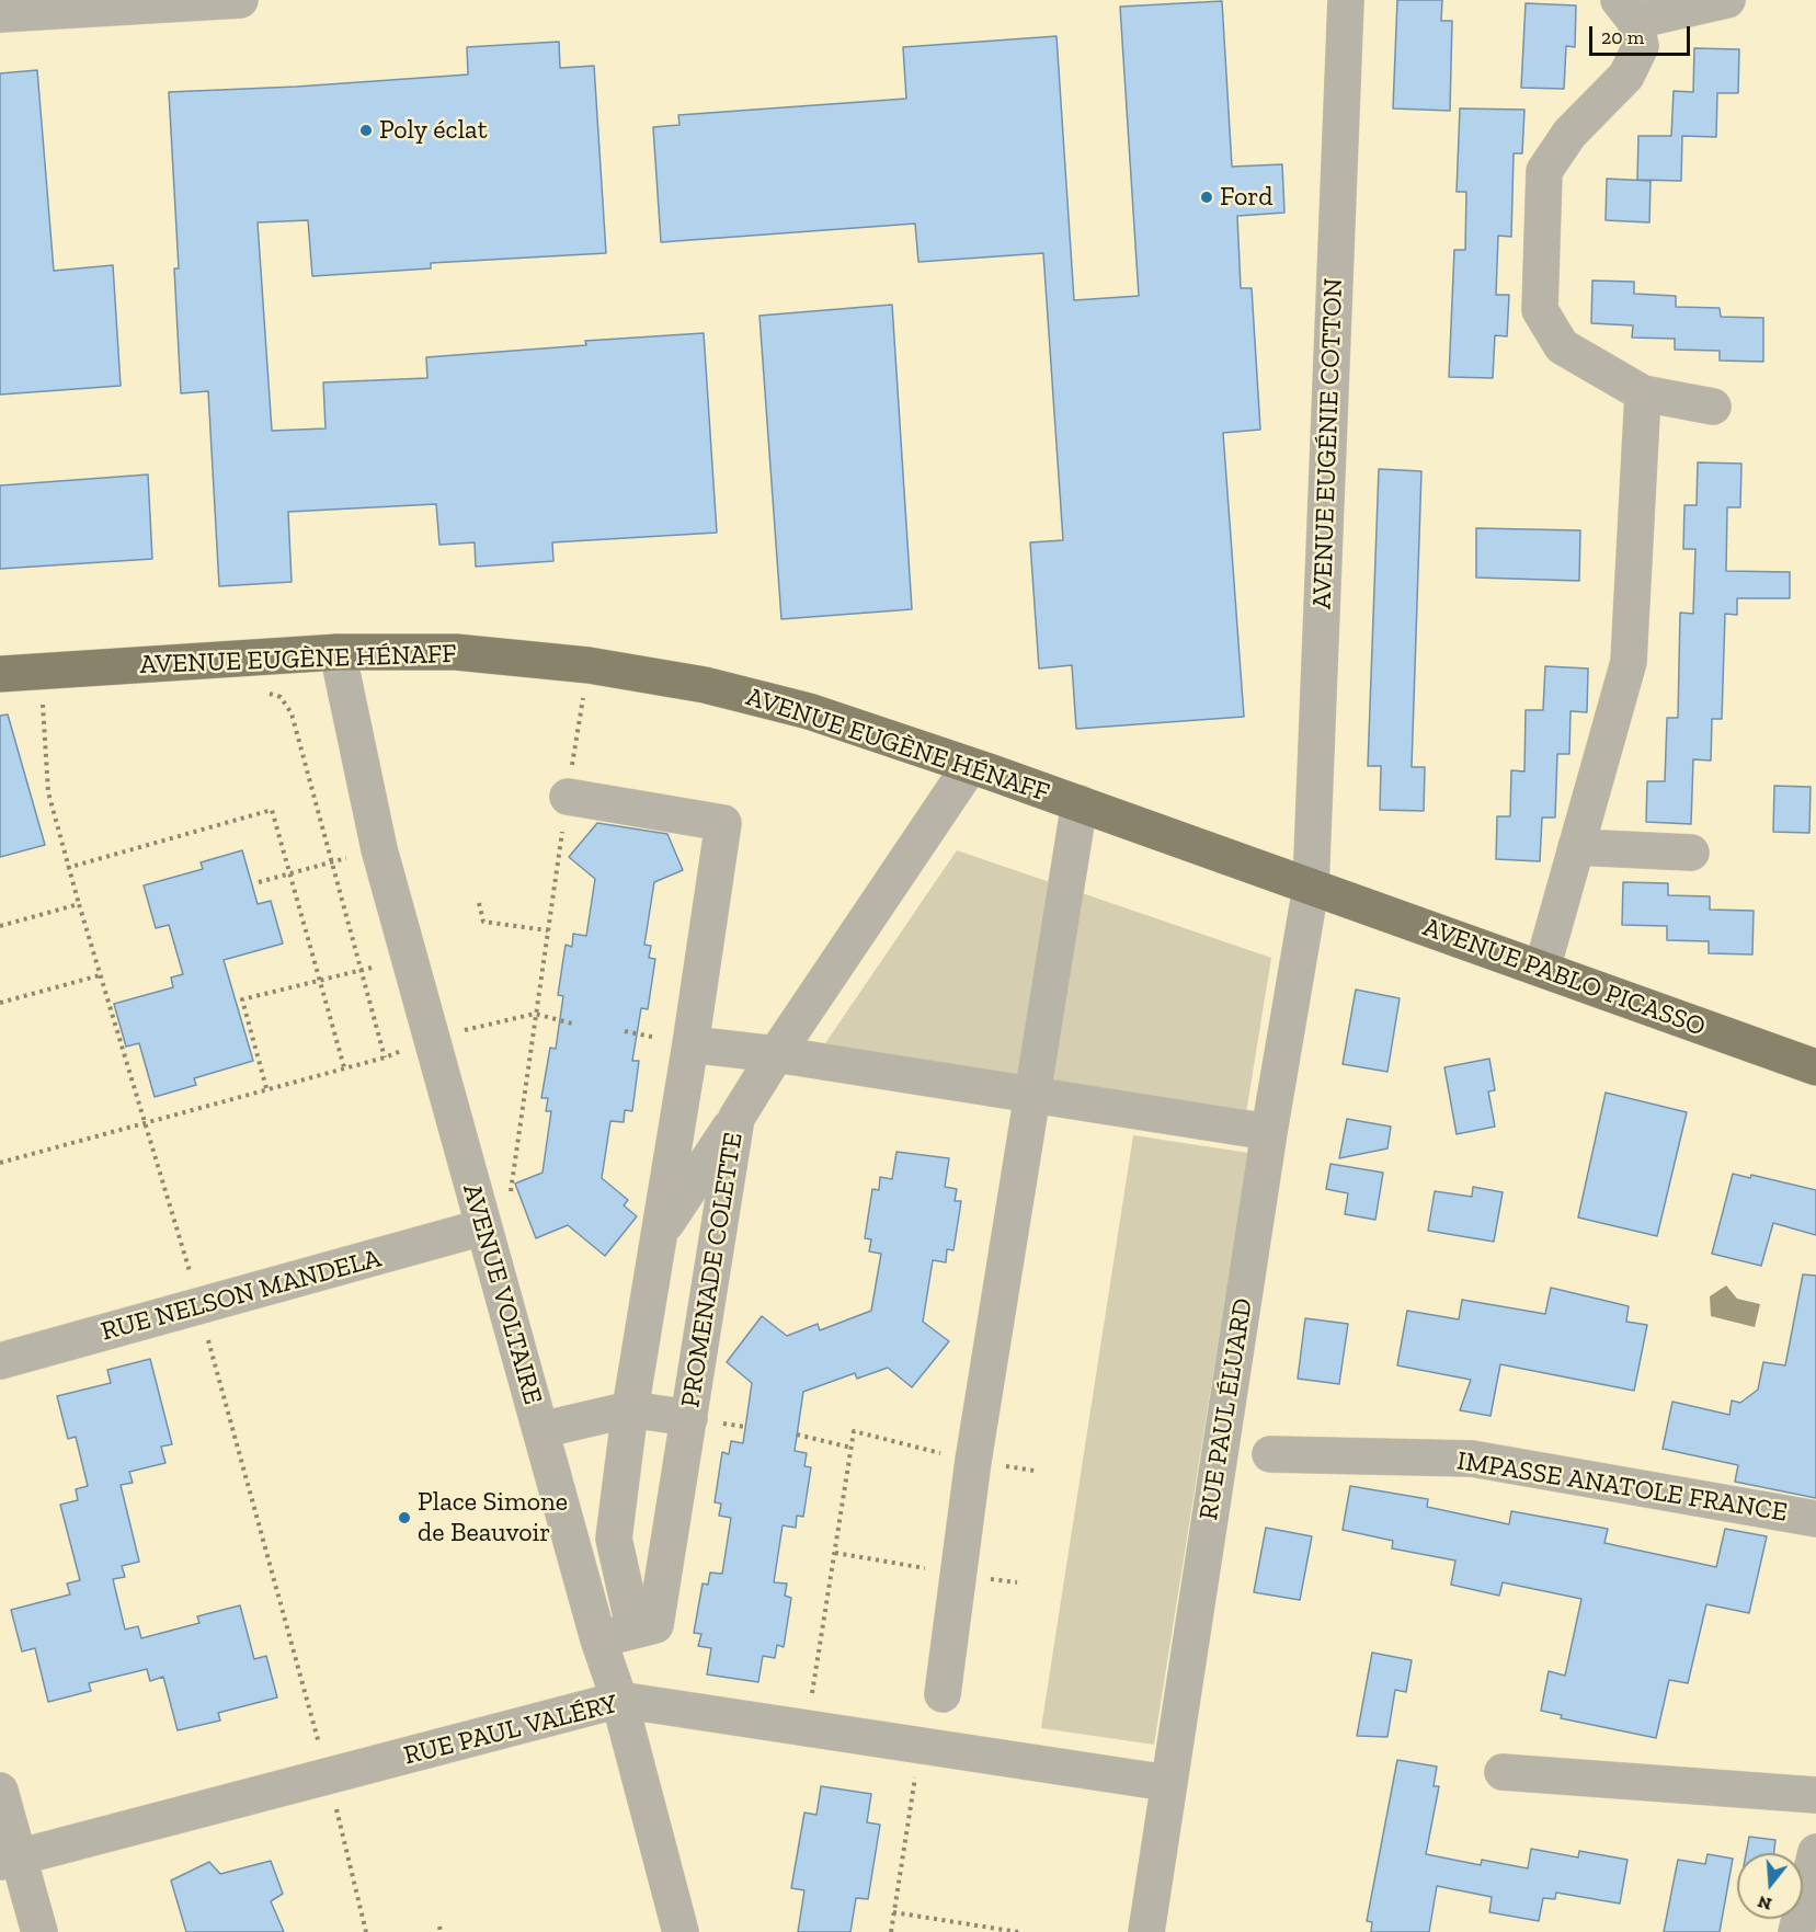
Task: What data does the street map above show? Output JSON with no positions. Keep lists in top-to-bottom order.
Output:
{
  "streets": {
    "main road": ["AVENUE EUGÈNE HÉNAFF", "AVENUE PABLO PICASSO"],
    "street": [
      "AVENUE EUGÉNIE COTTON",
      "PROMENADE COLETTE",
      "AVENUE VOLTAIRE",
      "RUE NELSON MANDELA",
      "RUE PAUL ÉLUARD",
      "IMPASSE ANATOLE FRANCE",
      "RUE PAUL VALÉRY"
    ]
  },
  "crossings": [
    ["AVENUE EUGÉNIE COTTON", "AVENUE EUGÈNE HÉNAFF"],
    ["AVENUE EUGÉNIE COTTON", "AVENUE PABLO PICASSO"],
    ["AVENUE EUGÉNIE COTTON", "RUE PAUL ÉLUARD"],
    ["AVENUE EUGÈNE HÉNAFF", "AVENUE PABLO PICASSO"],
    ["AVENUE EUGÈNE HÉNAFF", "PROMENADE COLETTE"],
    ["AVENUE EUGÈNE HÉNAFF", "AVENUE VOLTAIRE"],
    ["AVENUE EUGÈNE HÉNAFF", "RUE PAUL ÉLUARD"],
    ["AVENUE PABLO PICASSO", "RUE PAUL ÉLUARD"],
    ["PROMENADE COLETTE", "AVENUE VOLTAIRE"],
    ["AVENUE VOLTAIRE", "RUE NELSON MANDELA"],
    ["AVENUE VOLTAIRE", "RUE PAUL VALÉRY"],
    ["RUE PAUL ÉLUARD", "RUE PAUL VALÉRY"]
  ],
  "places": ["Poly éclat", "Ford", "Place Simone de Beauvoir"],
  "scale_bar": "20 m",
  "north": "bottom"
}
